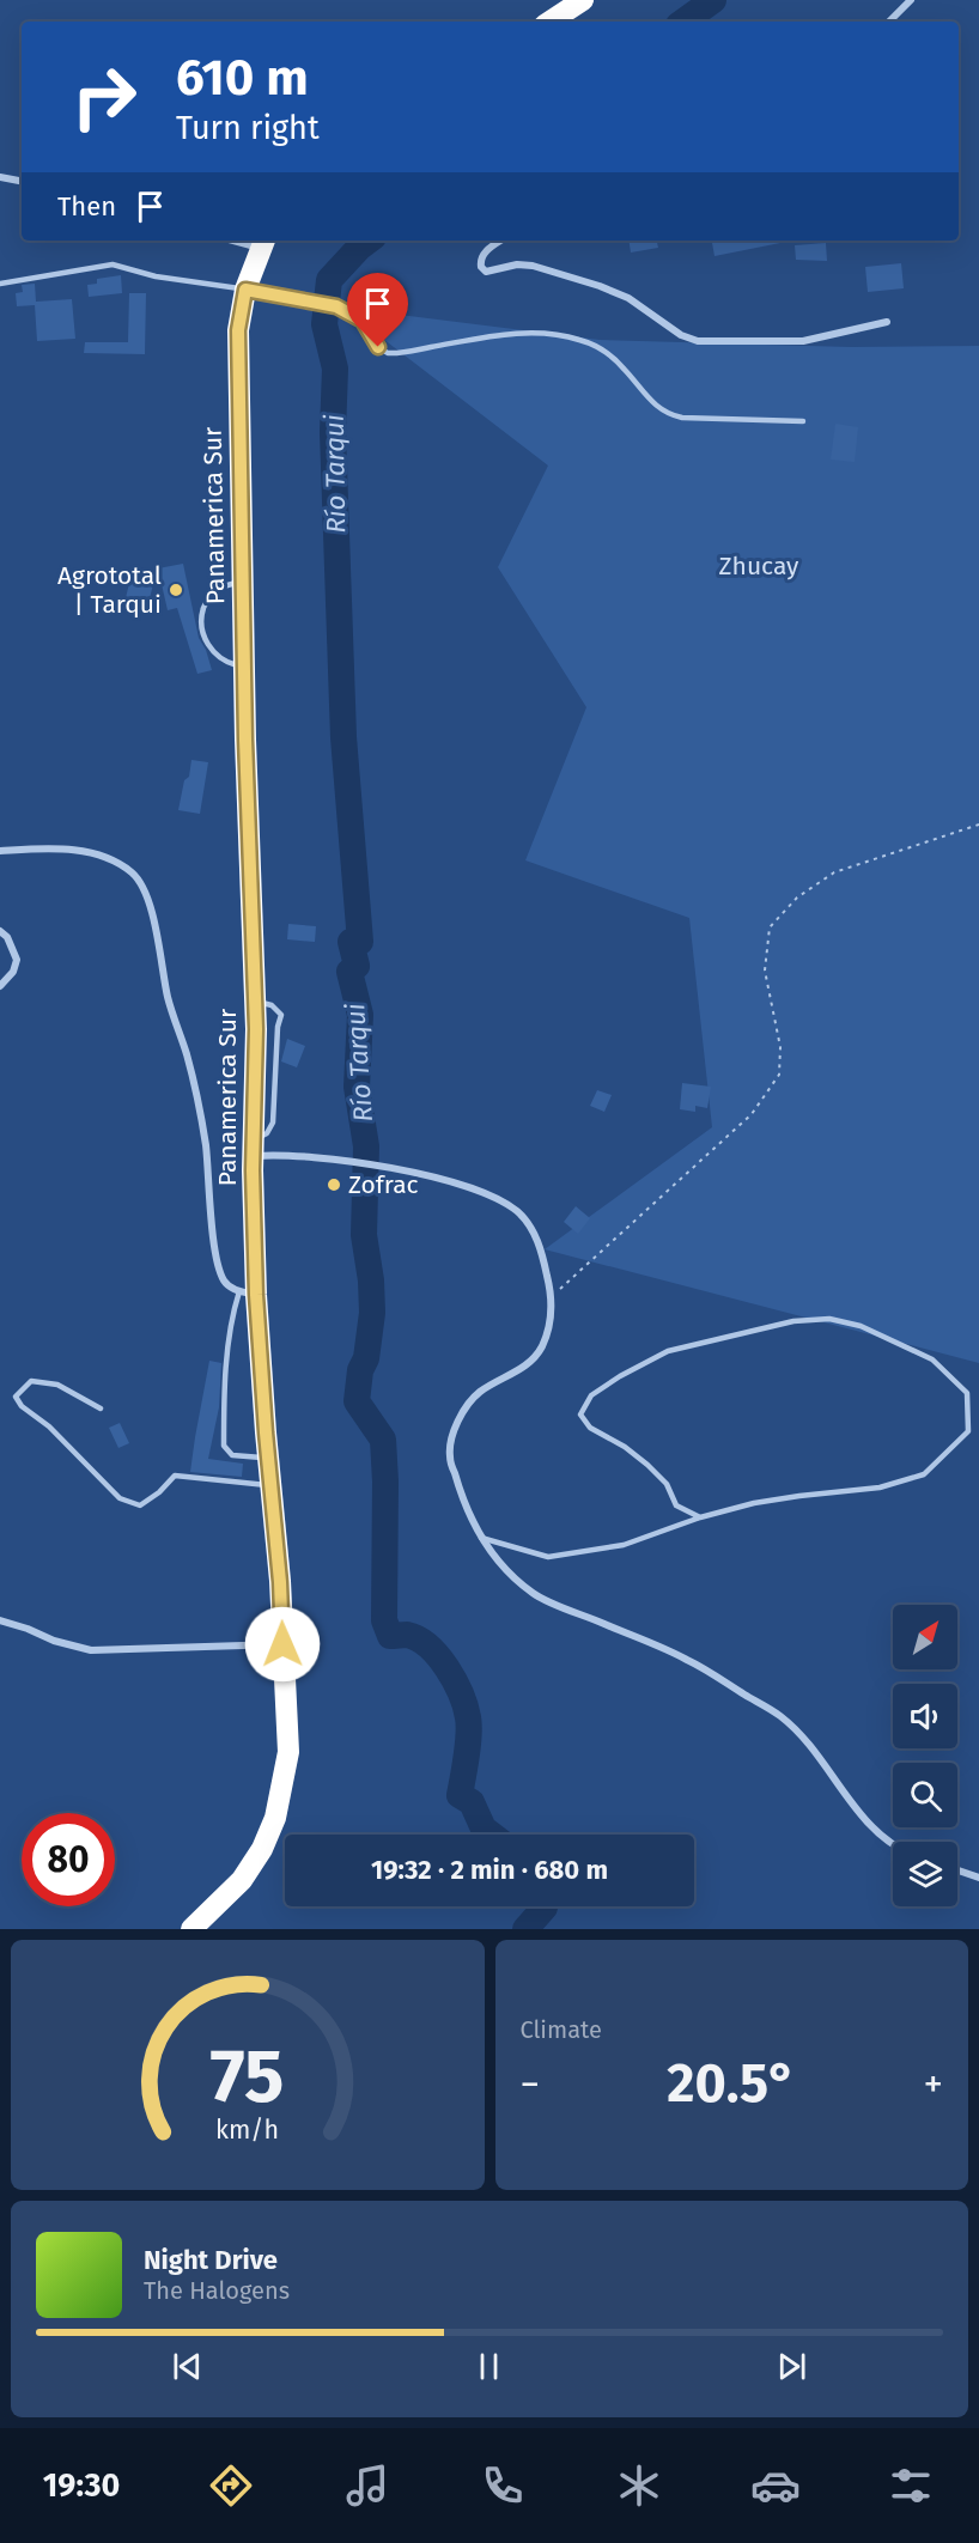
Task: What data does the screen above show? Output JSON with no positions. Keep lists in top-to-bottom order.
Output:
{
  "streets": {
    "highway": ["Panamerica Sur"]
  },
  "water": ["Río Tarqui"],
  "parks": ["Zhucay"],
  "places": ["Agrototal | Tarqui", "Zofrac"],
  "north": "top right",
  "page": {
    "turn": ["610 m", "Turn right"],
    "then": "Then",
    "limit": "80",
    "trip": "19:32 · 2 min · 680 m",
    "tile": "Climate",
    "heat": ["−", "20.5°", "+"],
    "song": ["Night Drive", "The Halogens"],
    "tabs": "19:30",
    "gauge": ["75", "km/h"]
  }
}
